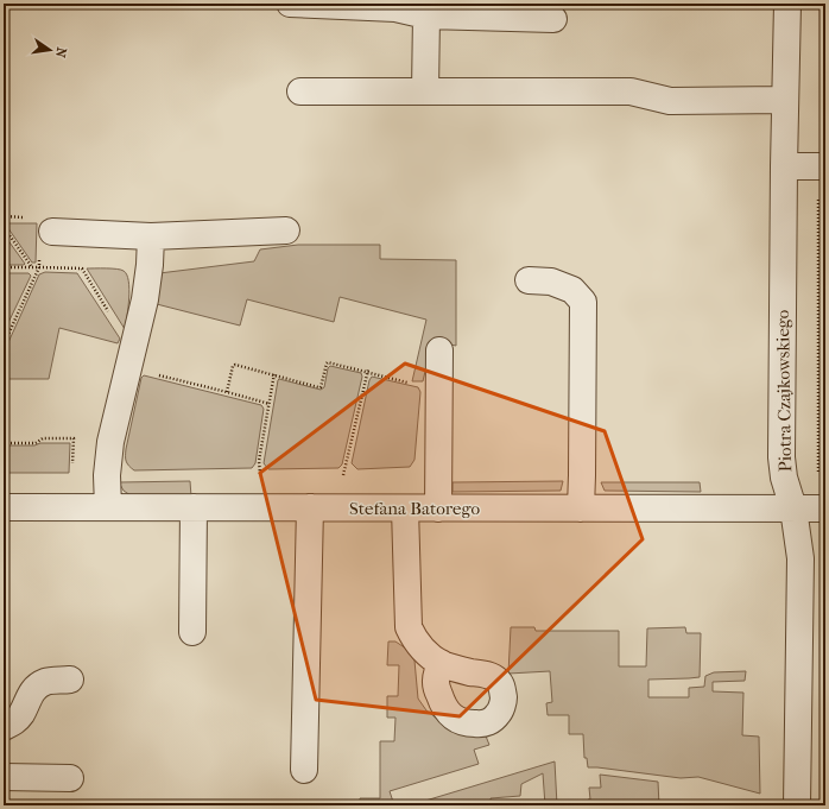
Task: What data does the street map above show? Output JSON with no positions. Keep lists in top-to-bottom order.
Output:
{
  "streets": {
    "street": ["Piotra Czajkowskiego", "Stefana Batorego"]
  },
  "crossings": [
    ["Piotra Czajkowskiego", "Stefana Batorego"]
  ],
  "north": "right"
}
